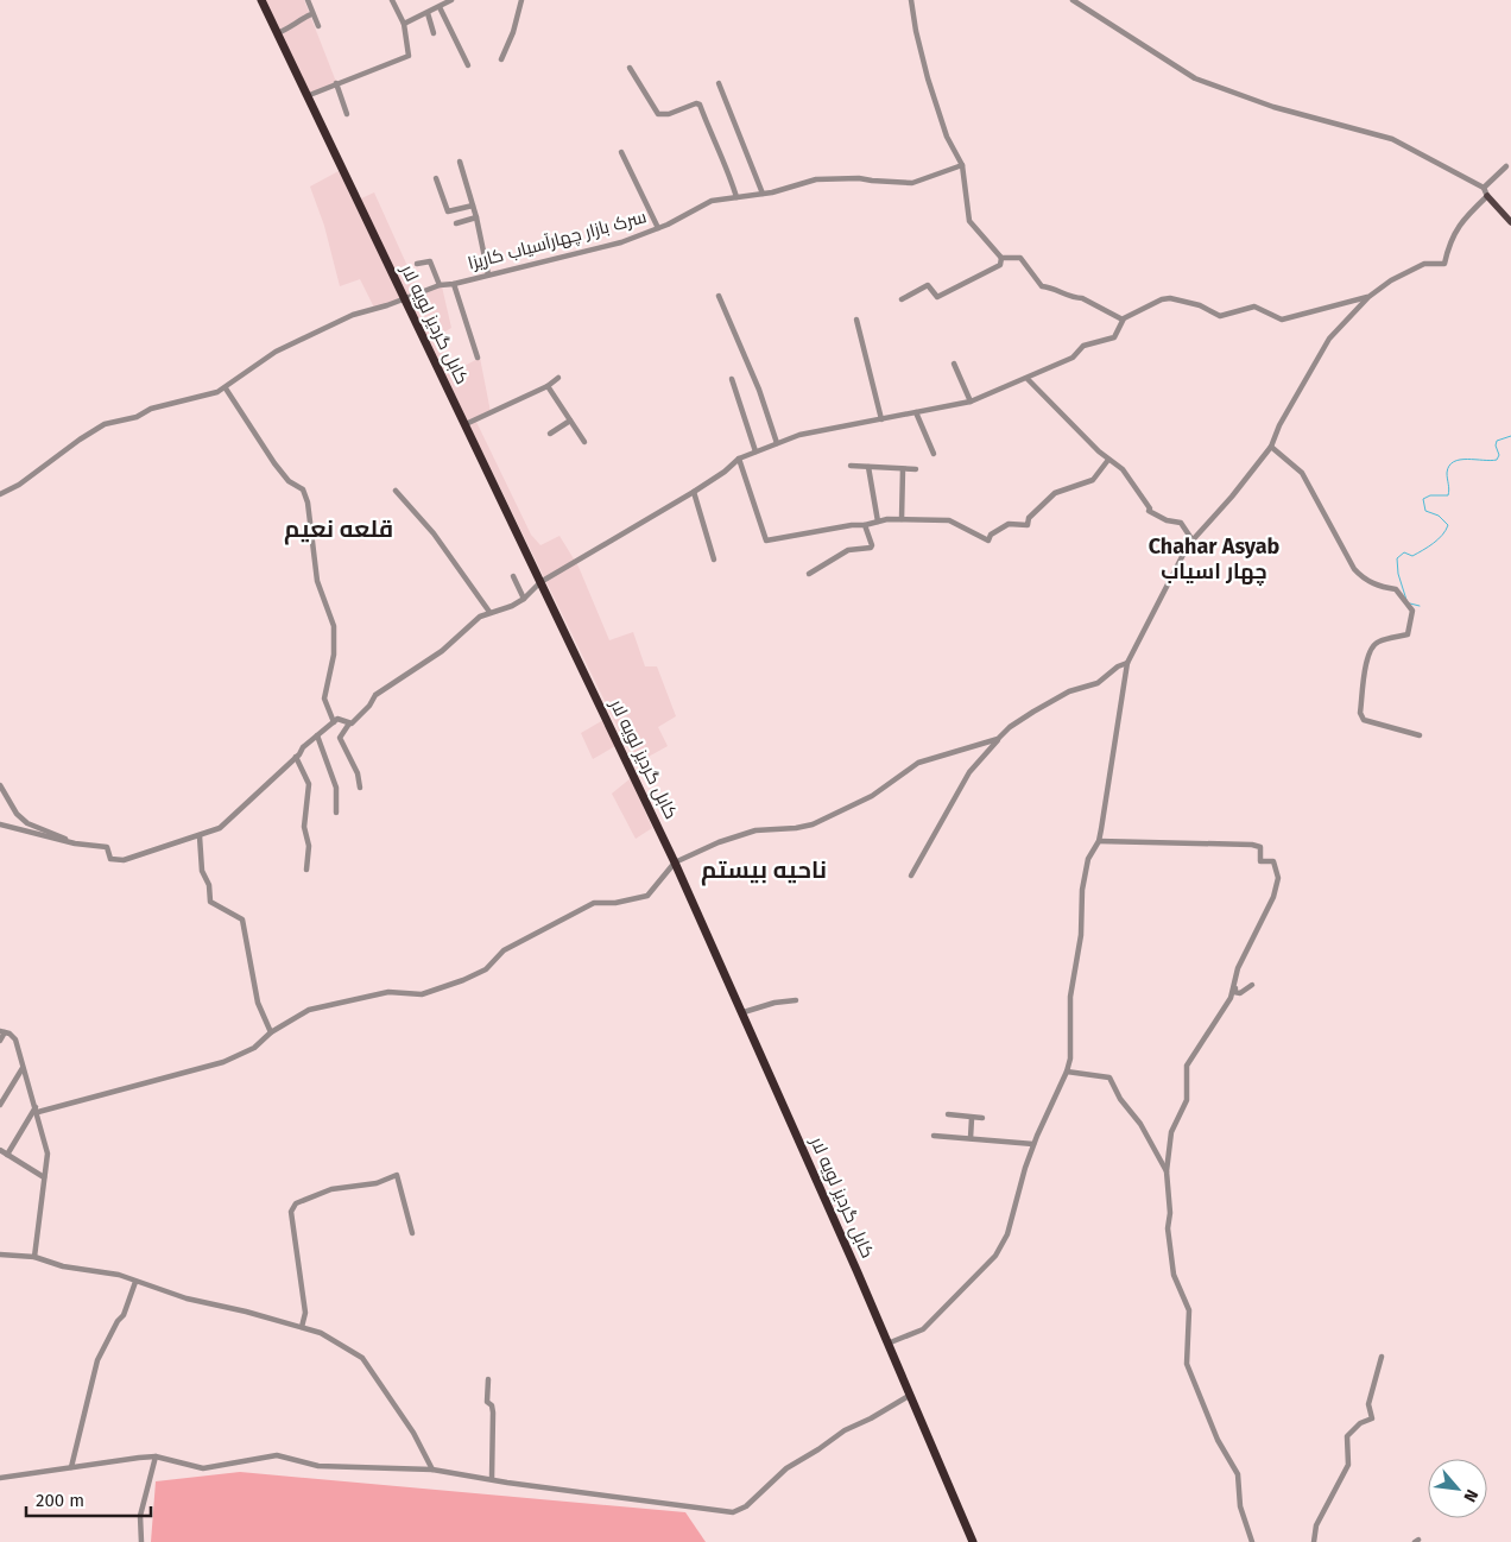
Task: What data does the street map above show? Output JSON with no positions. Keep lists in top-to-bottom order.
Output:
{
  "streets": {
    "highway": ["کابل گردیز لویه لار"],
    "street": ["سرک بازار چهارآسیاب کاریزا"]
  },
  "crossings": [
    ["سرک بازار چهارآسیاب کاریزا", "کابل گردیز لویه لار"]
  ],
  "districts": ["قلعه نعيم", "Chahar Asyab چهار اسیاب", "ناحیه بیستم"],
  "scale_bar": "200 m",
  "north": "bottom right"
}
